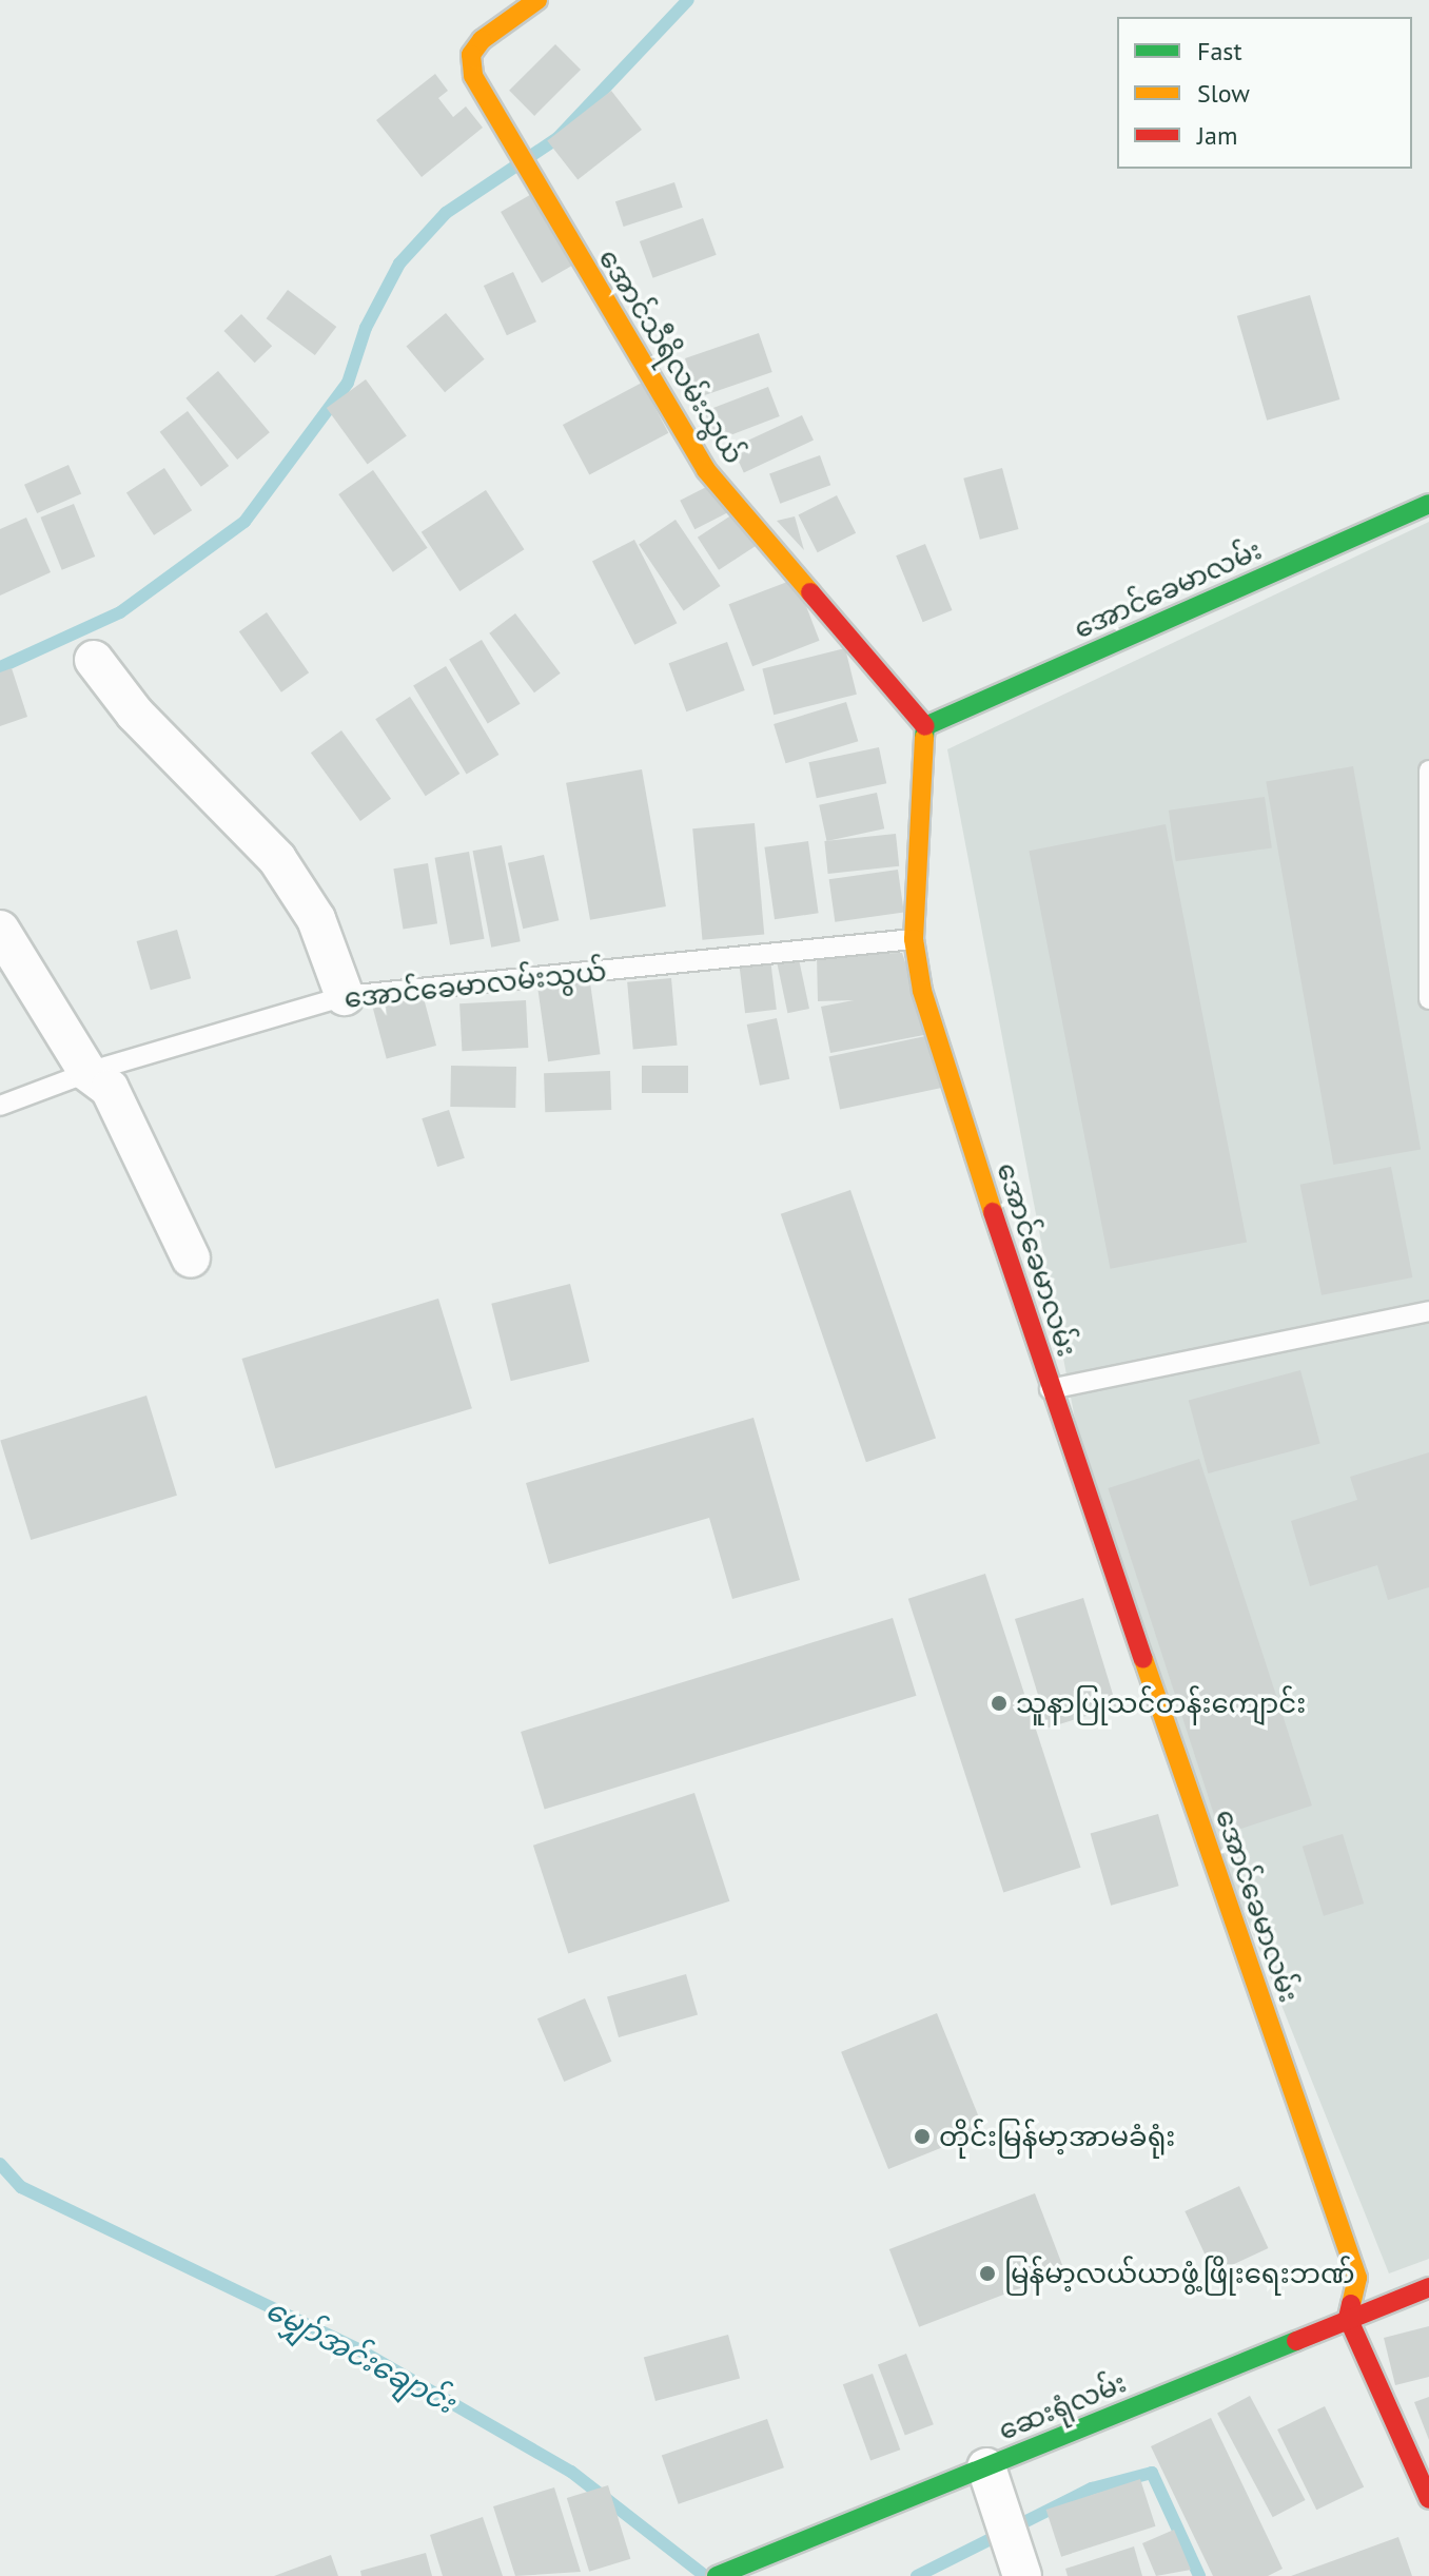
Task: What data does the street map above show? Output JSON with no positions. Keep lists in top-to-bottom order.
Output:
{
  "streets": {
    "street": ["အောင်သီရိလမ်းသွယ်", "အောင်ခေမာလမ်း", "ဆေးရုံလမ်း"],
    "lane": ["အောင်ခေမာလမ်းသွယ်"]
  },
  "crossings": [
    ["အောင်သီရိလမ်းသွယ်", "အောင်ခေမာလမ်း"],
    ["အောင်ခေမာလမ်း", "အောင်ခေမာလမ်းသွယ်"],
    ["အောင်ခေမာလမ်း", "ဆေးရုံလမ်း"]
  ],
  "water": ["မျှော်အင်းချောင်း"],
  "places": ["သူနာပြုသင်တန်းကျောင်း", "တိုင်းမြန်မာ့အာမခံရုံး", "မြန်မာ့လယ်ယာဖွံ့ဖြိုးရေးဘဏ်"],
  "legend": ["Fast", "Slow", "Jam"]
}
